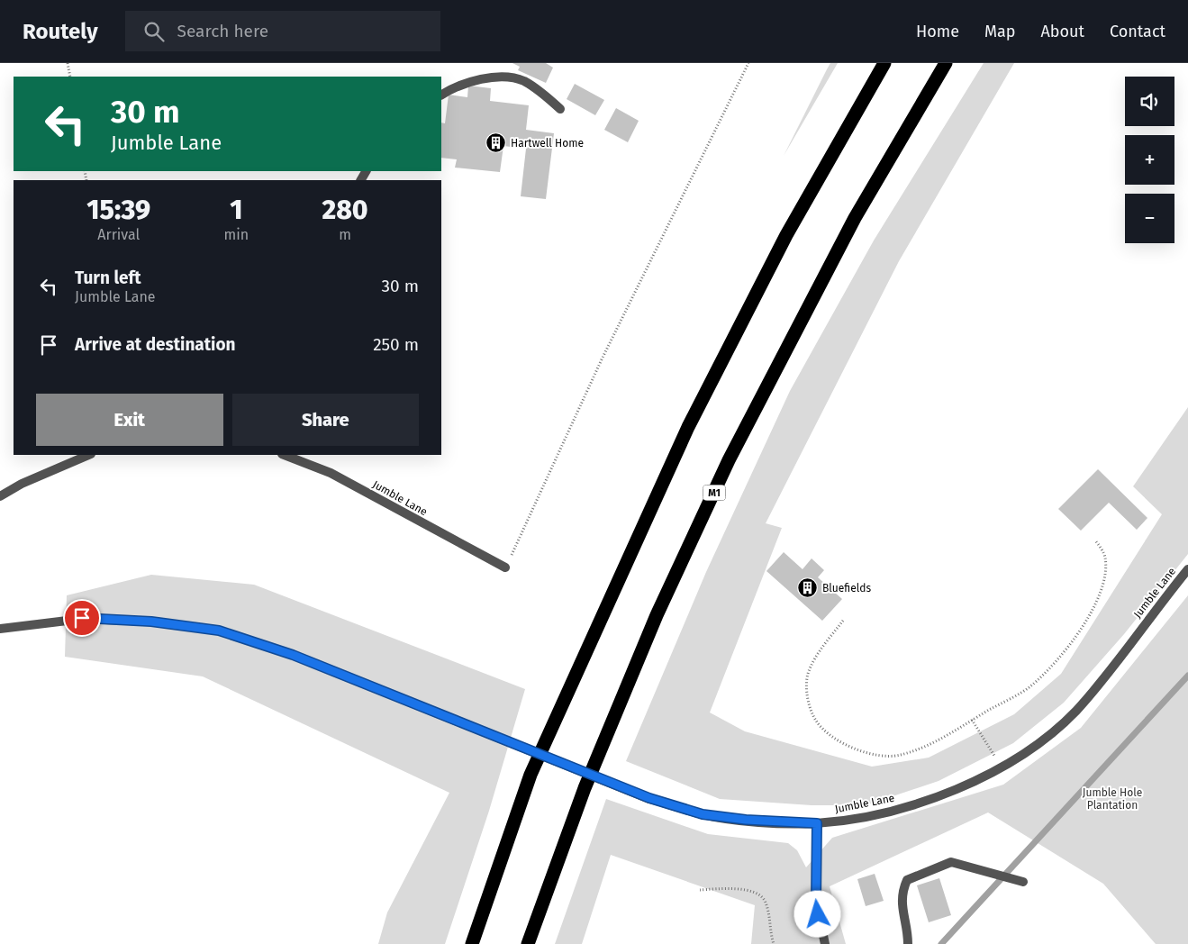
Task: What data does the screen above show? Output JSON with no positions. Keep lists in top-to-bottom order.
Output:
{
  "streets": {
    "highway": ["M1"],
    "street": ["Jumble Lane"]
  },
  "parks": ["Jumble Hole Plantation"],
  "places": {
    "building": ["Hartwell Home", "Bluefields"]
  },
  "page": {
    "header": "Routely",
    "search": "Search here",
    "nav": [
      "Home",
      "Map",
      "About",
      "Contact"
    ],
    "map_buttons": ["+", "−"],
    "turn": ["30 m", "Jumble Lane"],
    "eta": [
      "15:39",
      "Arrival",
      "1",
      "min",
      "280",
      "m"
    ],
    "list": [
      {
        "name": "Turn left",
        "note": "Jumble Lane",
        "value": "30 m"
      },
      {
        "name": "Arrive at destination",
        "value": "250 m"
      }
    ],
    "buttons": ["Exit", "Share"]
  }
}
